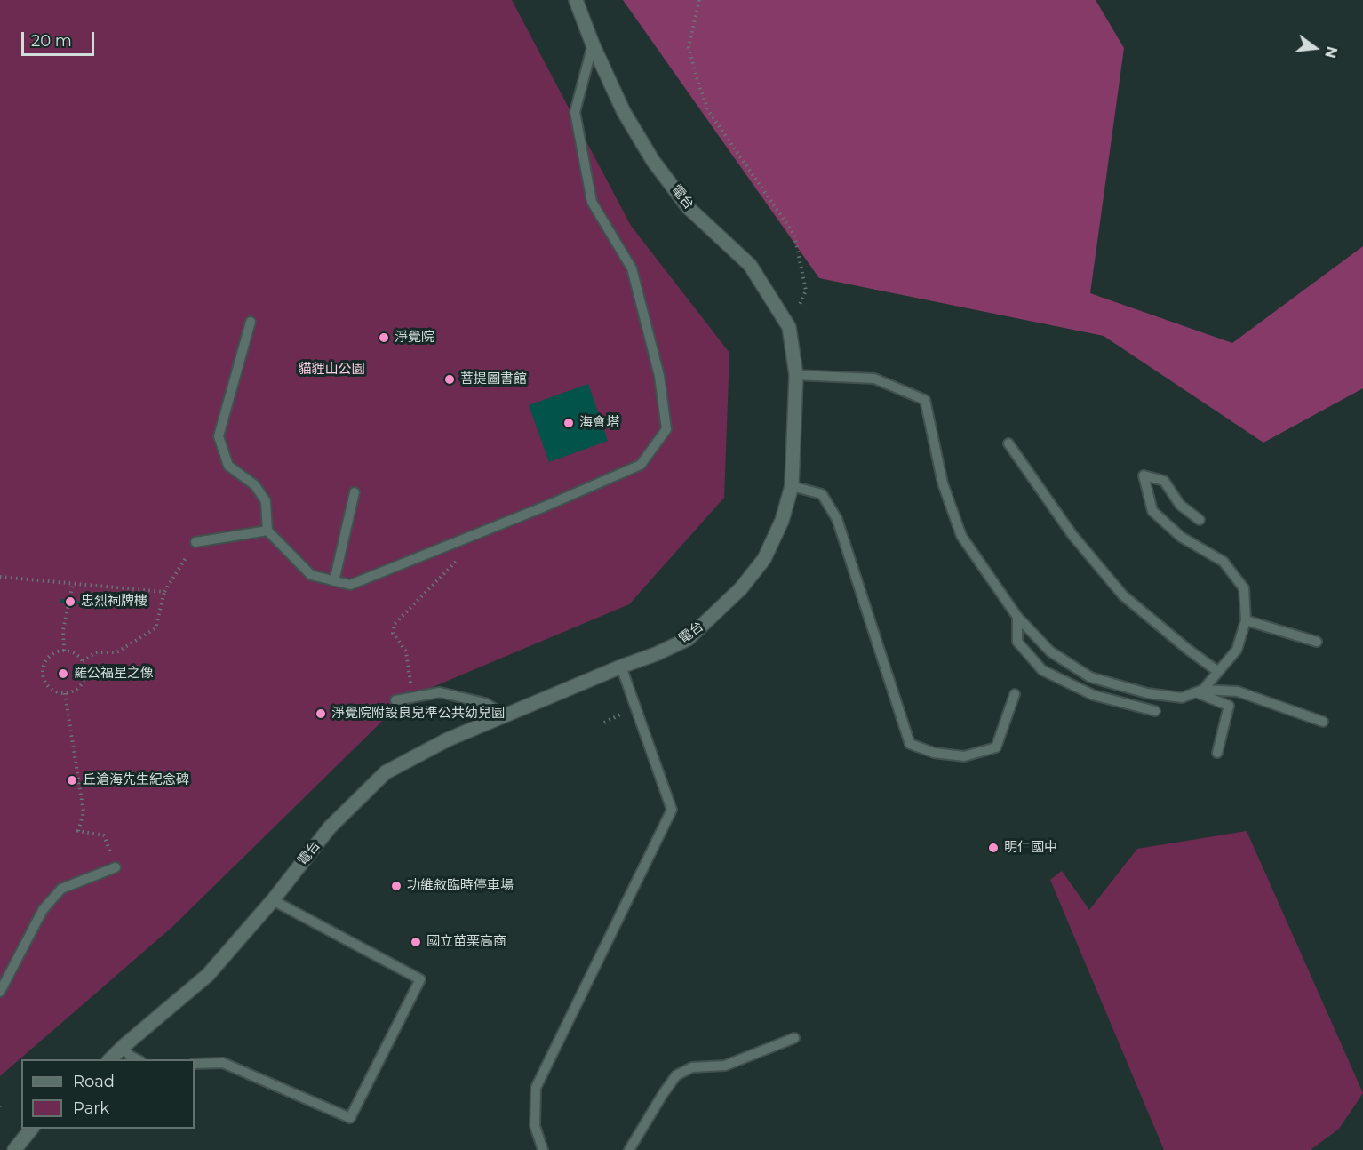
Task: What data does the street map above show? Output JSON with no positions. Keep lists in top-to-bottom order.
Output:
{
  "streets": {
    "street": ["電台"]
  },
  "parks": ["貓貍山公園"],
  "places": [
    "淨覺院",
    "菩提圖書館",
    "海會塔",
    "忠烈祠牌樓",
    "羅公福星之像",
    "淨覺院附設良兒準公共幼兒園",
    "丘滄海先生紀念碑",
    "明仁國中",
    "功維敘臨時停車場",
    "國立苗栗高商"
  ],
  "legend": ["Road", "Park"],
  "scale_bar": "20 m",
  "north": "right"
}
